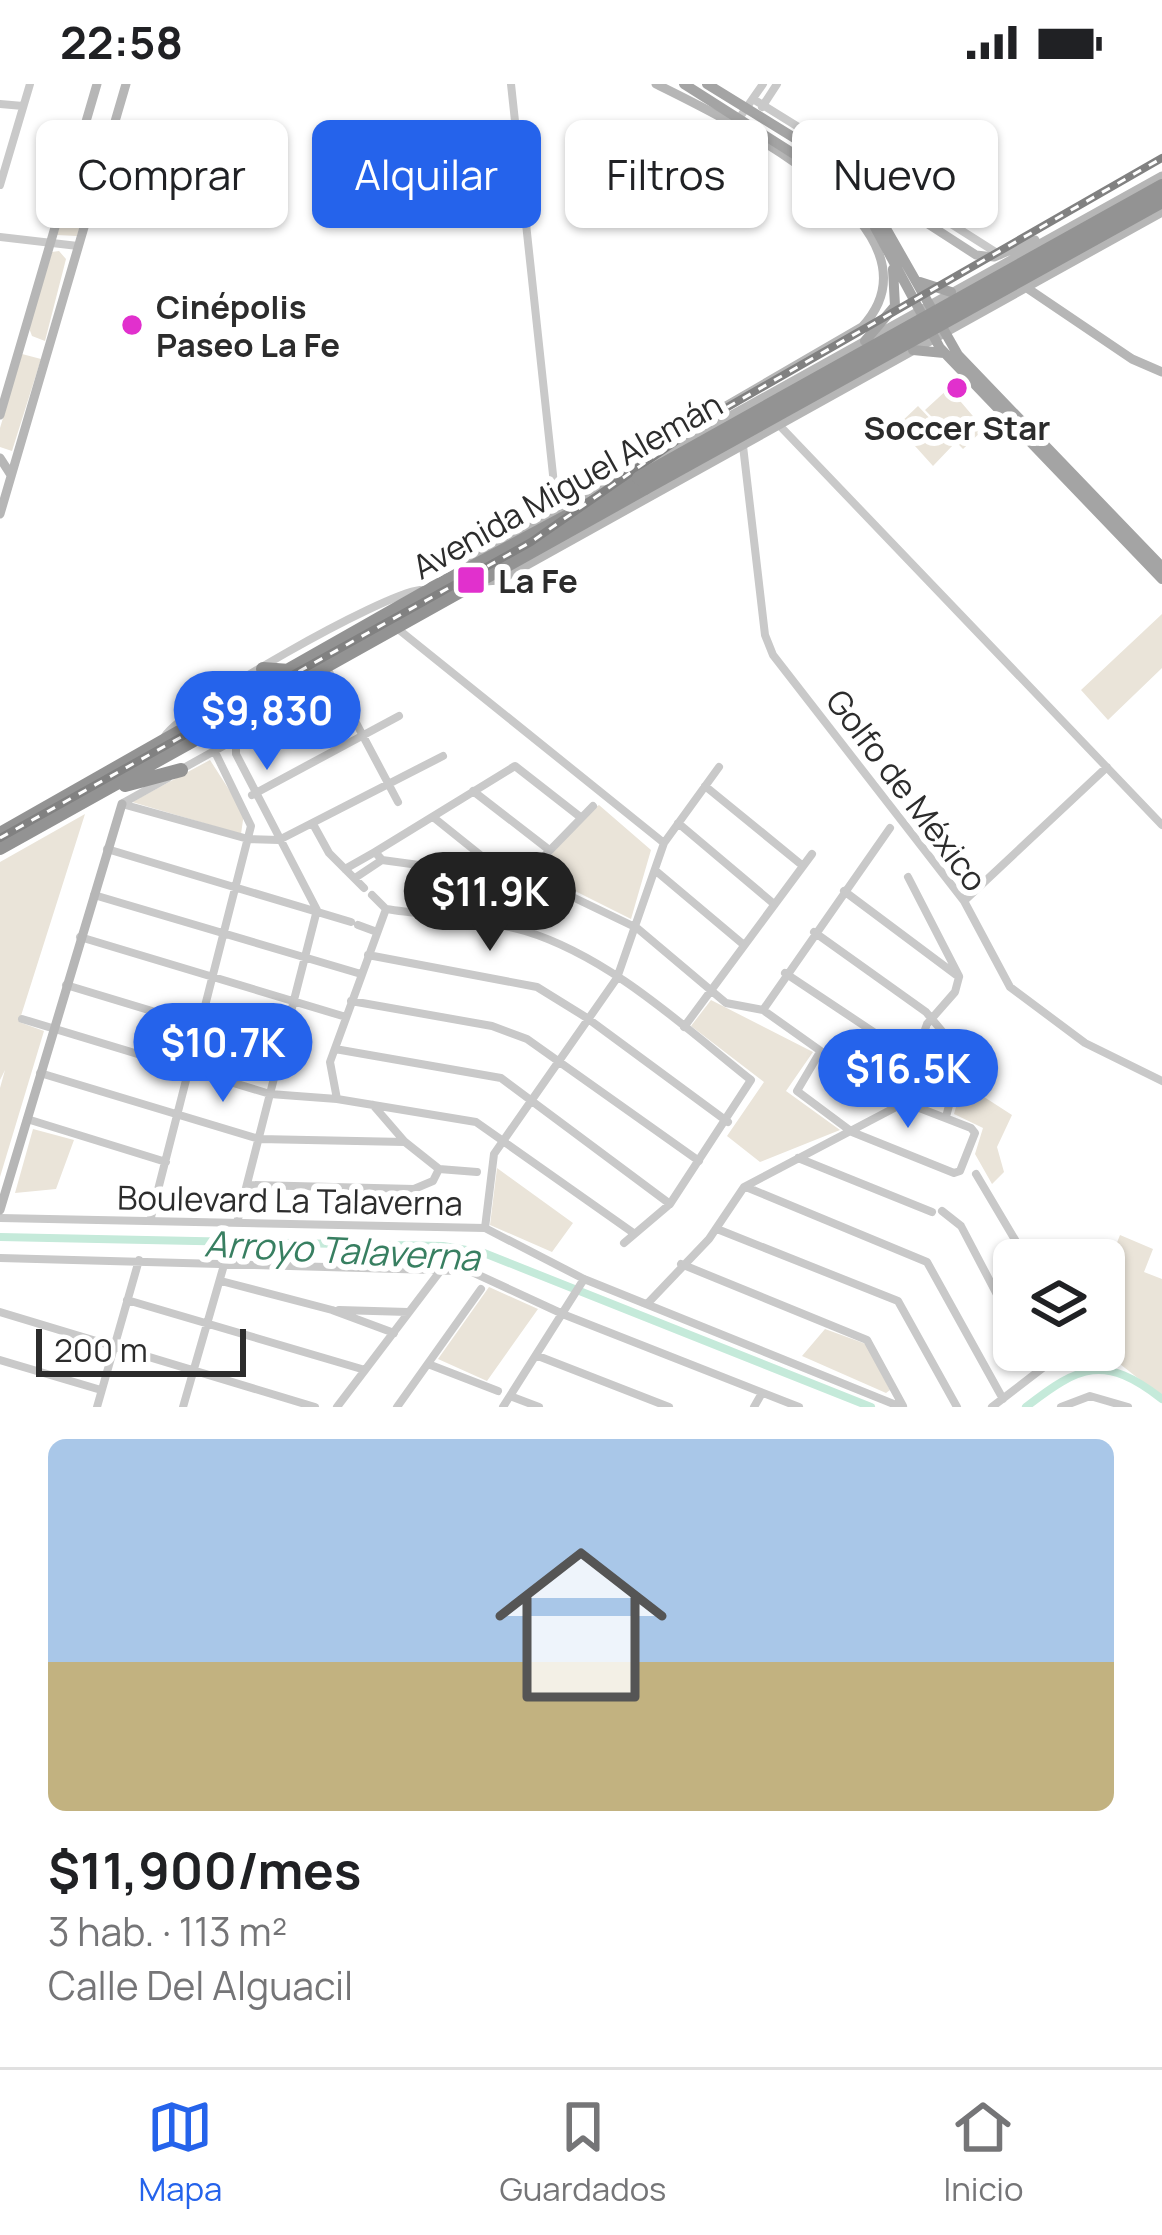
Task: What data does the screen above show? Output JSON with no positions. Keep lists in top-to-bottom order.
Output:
{
  "streets": {
    "highway": ["Avenida Miguel Alemán"],
    "street": ["Golfo de México", "Boulevard La Talaverna"]
  },
  "water": ["Arroyo Talaverna"],
  "places": {
    "other": ["Cinépolis Paseo La Fe", "Soccer Star"],
    "transit": ["La Fe"]
  },
  "scale_bar": "200 m",
  "page": {
    "status": "22:58",
    "chip": [
      "Comprar",
      "Alquilar",
      "Filtros",
      "Nuevo"
    ],
    "price": [
      "$9,830",
      "$11.9K",
      "$10.7K",
      "$16.5K"
    ],
    "scale": "200 m",
    "list": [
      {
        "name": "$11,900/mes",
        "note": "3 hab. · 113 m² · Calle Del Alguacil"
      }
    ],
    "tabs": ["Mapa", "Guardados", "Inicio"]
  }
}
